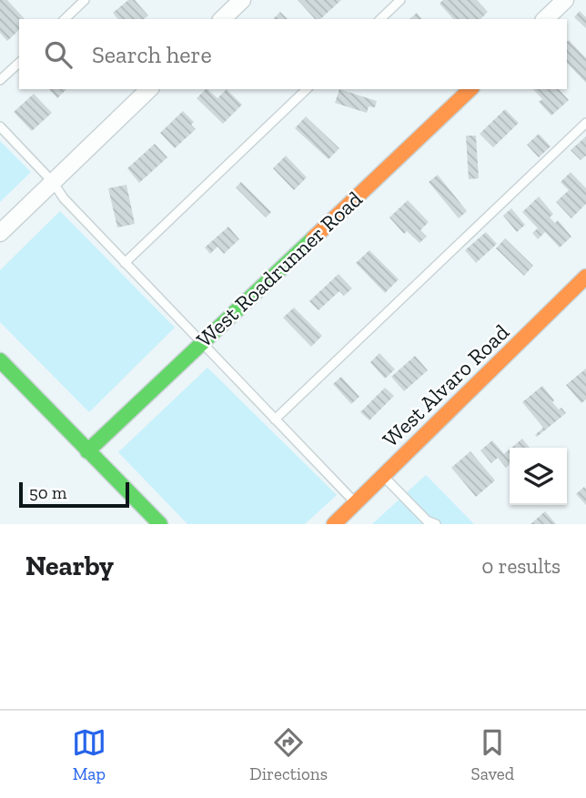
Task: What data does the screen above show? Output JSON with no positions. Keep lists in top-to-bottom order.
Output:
{
  "streets": {
    "street": ["West Roadrunner Road", "West Alvaro Road"]
  },
  "scale_bar": "50 m",
  "page": {
    "search": "Search here",
    "scale": "50 m",
    "heading": ["Nearby", "0 results"],
    "nav": ["Map", "Directions", "Saved"]
  }
}
